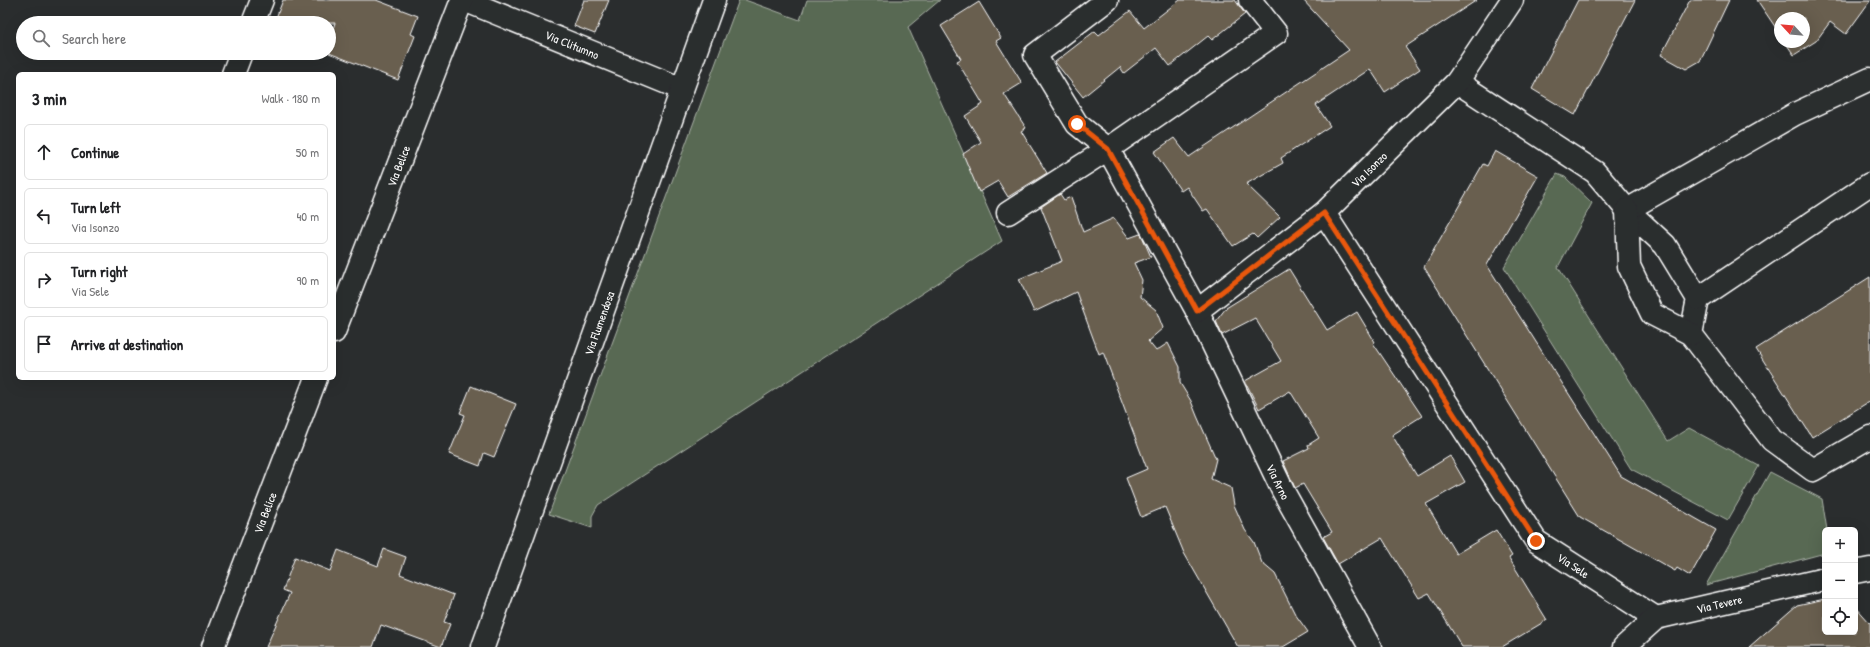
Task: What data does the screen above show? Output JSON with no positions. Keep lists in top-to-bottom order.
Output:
{
  "streets": {
    "street": [
      "Via Clitumno",
      "Via Belice",
      "Via Isonzo",
      "Via Flumendosa",
      "Via Arno",
      "Via Sele",
      "Via Tevere"
    ]
  },
  "crossings": [
    ["Via Clitumno", "Via Belice"],
    ["Via Clitumno", "Via Flumendosa"],
    ["Via Isonzo", "Via Arno"],
    ["Via Isonzo", "Via Sele"],
    ["Via Sele", "Via Tevere"]
  ],
  "north": "top left",
  "page": {
    "search": "Search here",
    "heading": ["3 min", "Walk · 180 m"],
    "list": [
      ["Continue", "50 m"],
      ["Turn left", "Via Isonzo", "40 m"],
      ["Turn right", "Via Sele", "90 m"],
      "Arrive at destination"
    ],
    "map_buttons": ["+", "−"]
  }
}
